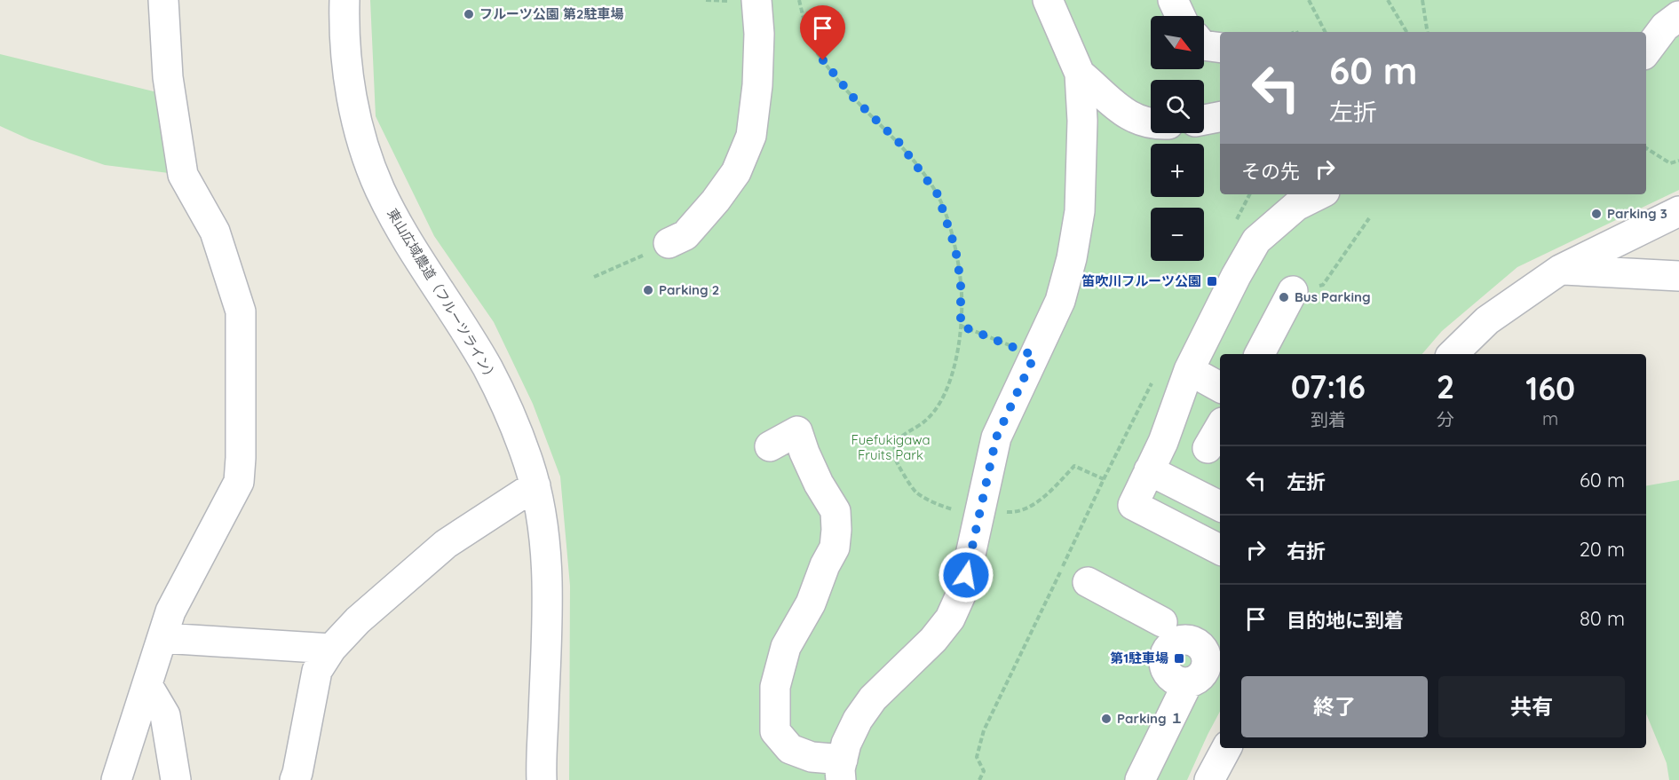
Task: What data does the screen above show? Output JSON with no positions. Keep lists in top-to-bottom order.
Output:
{
  "streets": {
    "street": ["東山広域農道（フルーツライン）"]
  },
  "parks": ["Fuefukigawa Fruits Park"],
  "places": {
    "other": [
      "フルーツ公園 第2駐車場",
      "Parking 3",
      "Parking 2",
      "Bus Parking",
      "Parking １"
    ],
    "transit": ["笛吹川フルーツ公園", "第1駐車場"]
  },
  "north": "bottom right",
  "page": {
    "map_buttons": ["+", "−"],
    "turn": ["60 m", "左折"],
    "then": "その先",
    "eta": [
      "07:16",
      "到着",
      "2",
      "分",
      "160",
      "m"
    ],
    "list": [
      {
        "name": "左折",
        "value": "60 m"
      },
      {
        "name": "右折",
        "value": "20 m"
      },
      {
        "name": "目的地に到着",
        "value": "80 m"
      }
    ],
    "buttons": ["終了", "共有"]
  }
}
